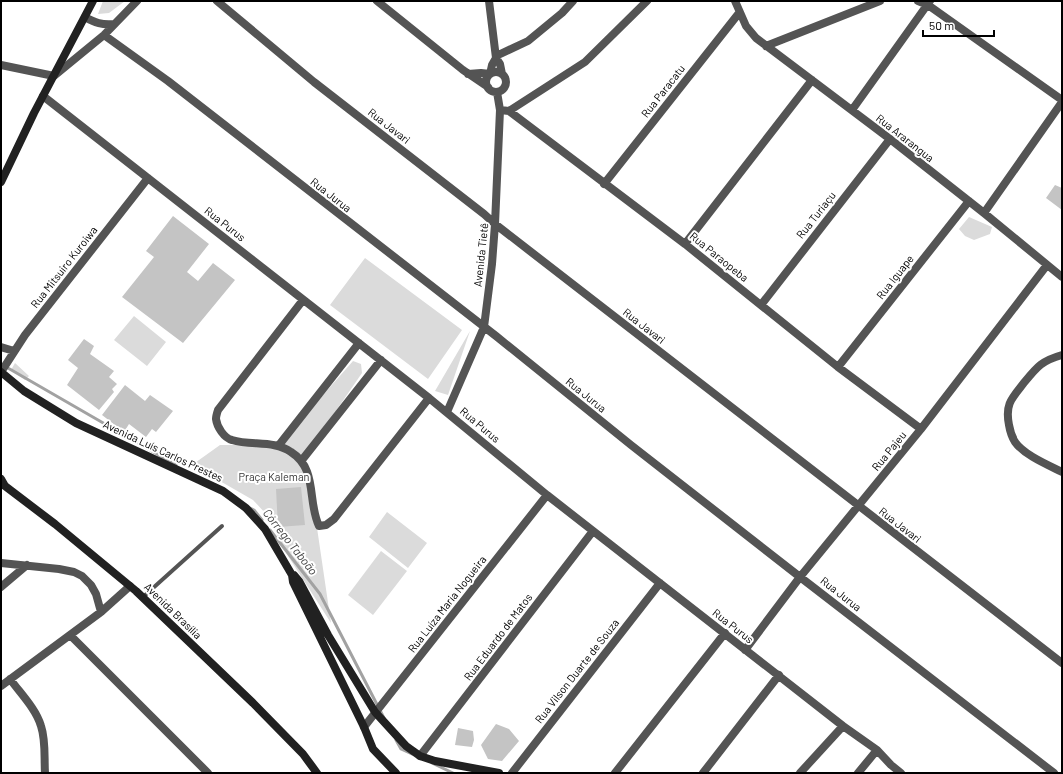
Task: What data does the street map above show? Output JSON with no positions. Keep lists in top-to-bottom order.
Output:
{
  "streets": {
    "street": [
      "Rua Paracatu",
      "Rua Javari",
      "Rua Ararangua",
      "Rua Jurua",
      "Rua Turiaçu",
      "Rua Purus",
      "Avenida Tietê",
      "Rua Paraopeba",
      "Rua Mitsuiro Kuroiwa",
      "Rua Iguape",
      "Avenida Luís Carlos Prestes",
      "Rua Pajeu",
      "Rua Luíza Maria Nogueira",
      "Avenida Brasília",
      "Rua Eduardo de Matos",
      "Rua Vilson Duarte de Souza"
    ]
  },
  "crossings": [
    ["Rua Paracatu", "Rua Ararangua"],
    ["Rua Paracatu", "Rua Paraopeba"],
    ["Rua Javari", "Avenida Tietê"],
    ["Rua Javari", "Rua Pajeu"],
    ["Rua Ararangua", "Rua Turiaçu"],
    ["Rua Ararangua", "Rua Iguape"],
    ["Rua Ararangua", "Rua Pajeu"],
    ["Rua Jurua", "Avenida Tietê"],
    ["Rua Jurua", "Rua Pajeu"],
    ["Rua Turiaçu", "Rua Paraopeba"],
    ["Rua Purus", "Avenida Tietê"],
    ["Rua Purus", "Rua Mitsuiro Kuroiwa"],
    ["Rua Purus", "Rua Pajeu"],
    ["Rua Purus", "Rua Luíza Maria Nogueira"],
    ["Rua Purus", "Rua Eduardo de Matos"],
    ["Rua Purus", "Rua Vilson Duarte de Souza"],
    ["Rua Paraopeba", "Rua Iguape"],
    ["Rua Paraopeba", "Rua Pajeu"],
    ["Rua Mitsuiro Kuroiwa", "Avenida Luís Carlos Prestes"],
    ["Avenida Luís Carlos Prestes", "Rua Luíza Maria Nogueira"],
    ["Avenida Luís Carlos Prestes", "Rua Eduardo de Matos"]
  ],
  "water": ["Córrego Taboão"],
  "parks": ["Praça Kaleman"],
  "scale_bar": "50 m"
}
